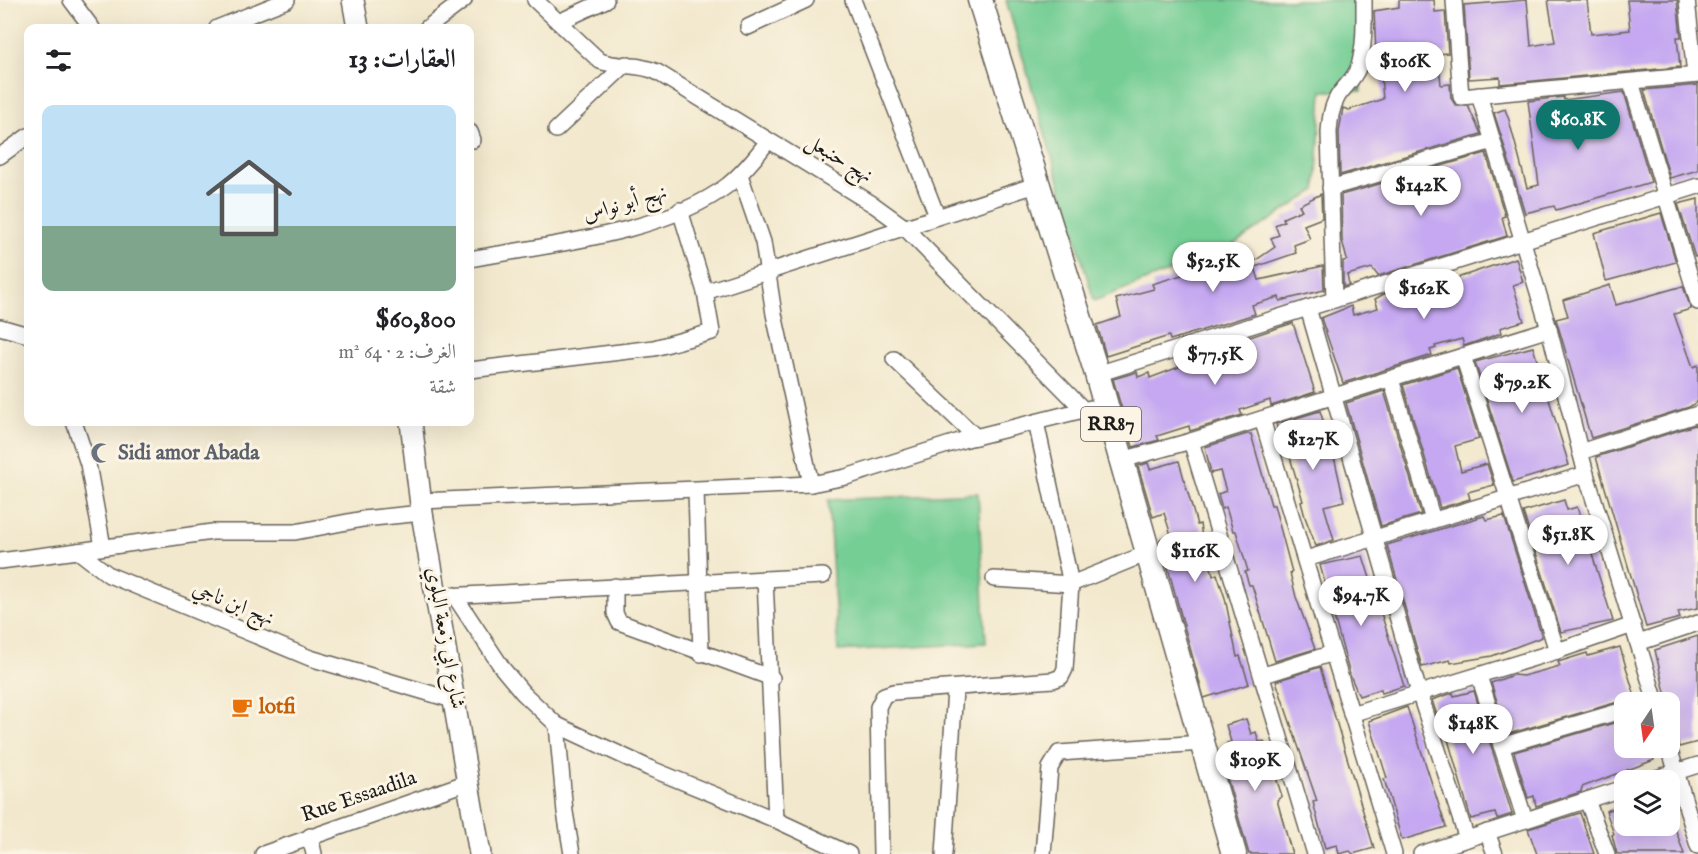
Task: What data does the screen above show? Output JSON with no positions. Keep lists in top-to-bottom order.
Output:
{
  "streets": {
    "main road": ["RR87", "شارع ابي زمعة البلوي"],
    "street": [
      "نهج حنبعل",
      "نهج أبو نواس",
      "نهج ابن ناجي",
      "Rue Essaadila"
    ]
  },
  "crossings": [
    ["نهج حنبعل", "نهج أبو نواس"],
    ["نهج حنبعل", "RR87"],
    ["نهج ابن ناجي", "شارع ابي زمعة البلوي"],
    ["شارع ابي زمعة البلوي", "Rue Essaadila"]
  ],
  "places": {
    "mosque": ["Sidi amor Abada"],
    "cafe": ["lotfi"]
  },
  "north": "bottom",
  "page": {
    "heading": "العقارات: 13",
    "price": [
      "$106K",
      "$60.8K",
      "$142K",
      "$52.5K",
      "$162K",
      "$77.5K",
      "$79.2K",
      "$127K",
      "$51.8K",
      "$116K",
      "$94.7K",
      "$148K",
      "$109K"
    ],
    "list": [
      {
        "name": "$60,800",
        "note": "الغرف: 2 · 64 m² · شقة"
      }
    ]
  }
}
